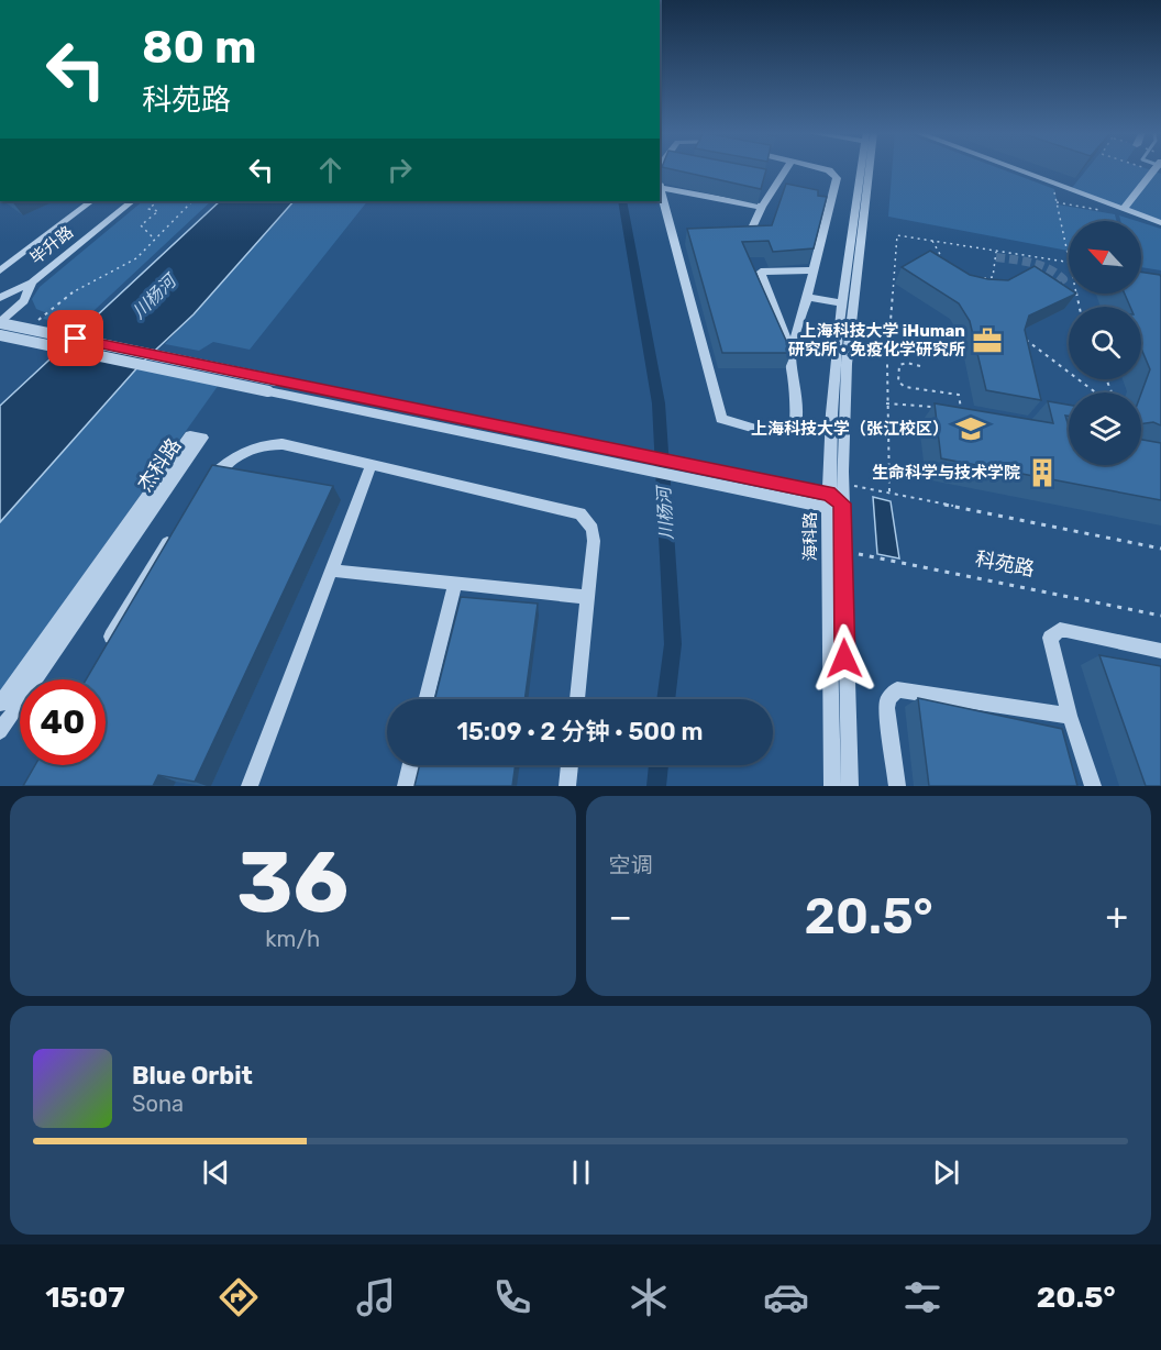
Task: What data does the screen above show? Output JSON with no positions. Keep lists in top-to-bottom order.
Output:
{
  "streets": {
    "street": ["毕升路", "杰科路", "海科路"],
    "path": ["科苑路"]
  },
  "crossings": [
    ["海科路", "科苑路"]
  ],
  "water": ["川杨河"],
  "places": {
    "office": ["上海科技大学 iHuman 研究所 · 免疫化学研究所"],
    "school or university": ["上海科技大学（张江校区）"],
    "building": ["生命科学与技术学院"]
  },
  "north": "top left",
  "page": {
    "turn": ["80 m", "科苑路"],
    "limit": "40",
    "trip": "15:09 · 2 分钟 · 500 m",
    "tile": [
      ["36", "km/h"],
      "空调"
    ],
    "heat": ["−", "20.5°", "+"],
    "song": ["Blue Orbit", "Sona"],
    "tabs": ["15:07", "20.5°"]
  }
}
